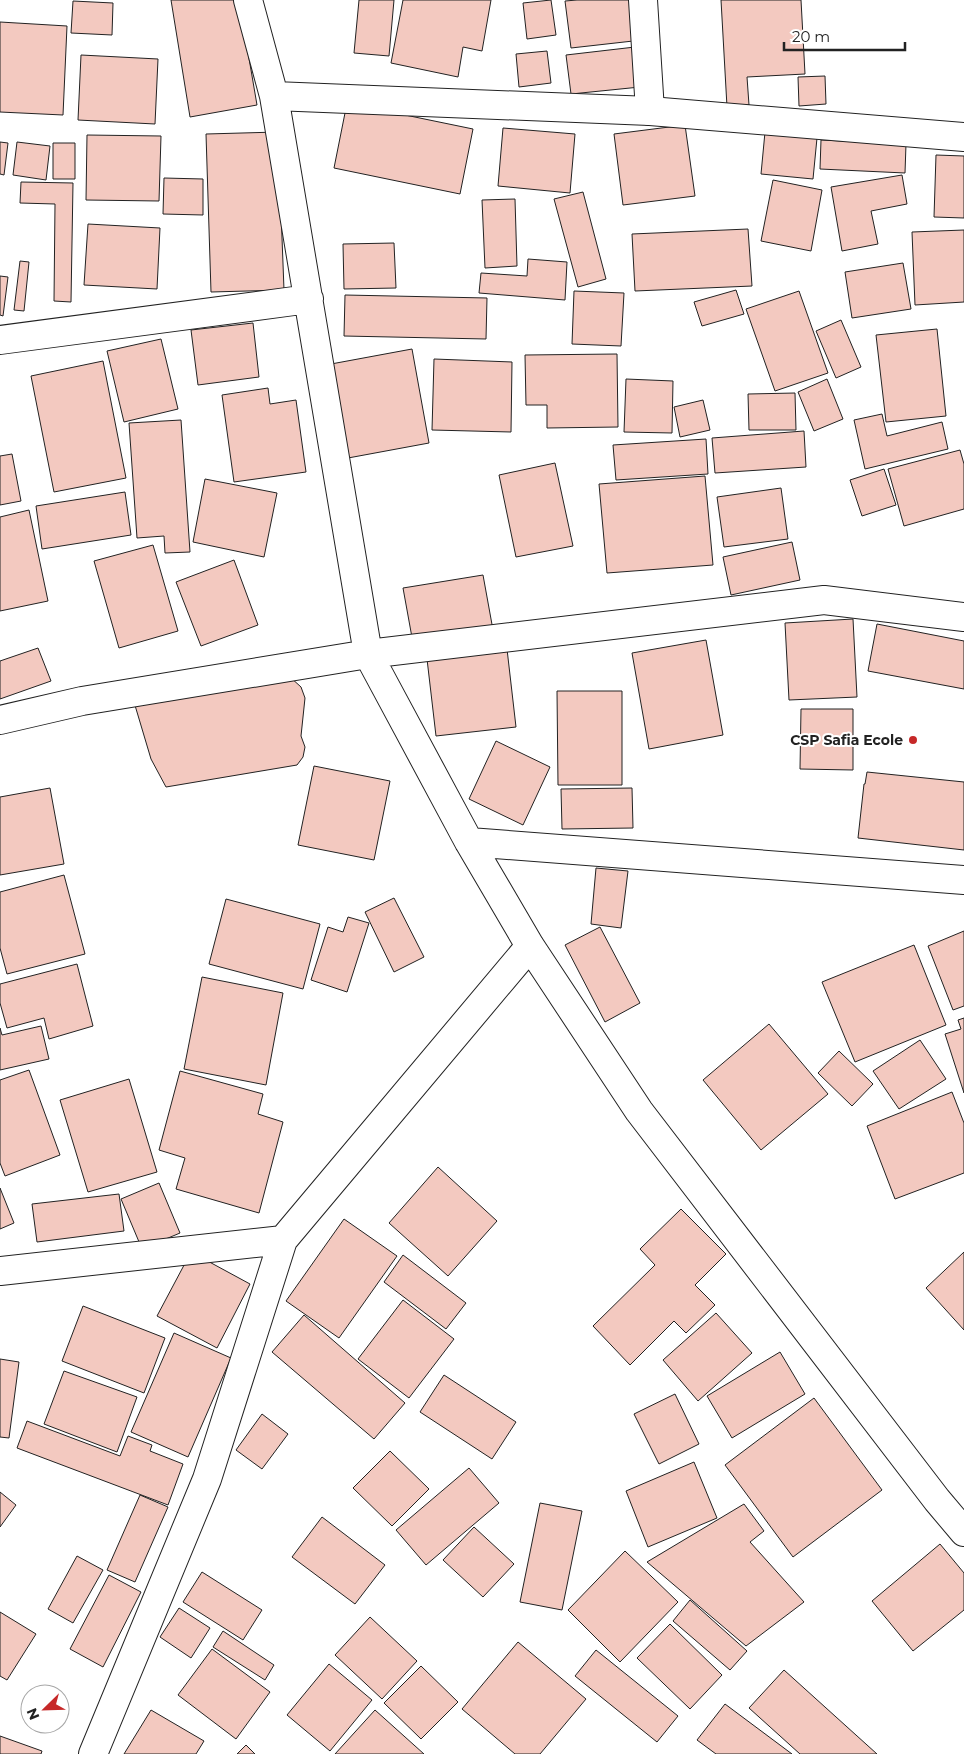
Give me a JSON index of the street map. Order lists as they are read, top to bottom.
{
  "places": ["CSP Safia Ecole"],
  "scale_bar": "20 m",
  "north": "bottom left"
}
